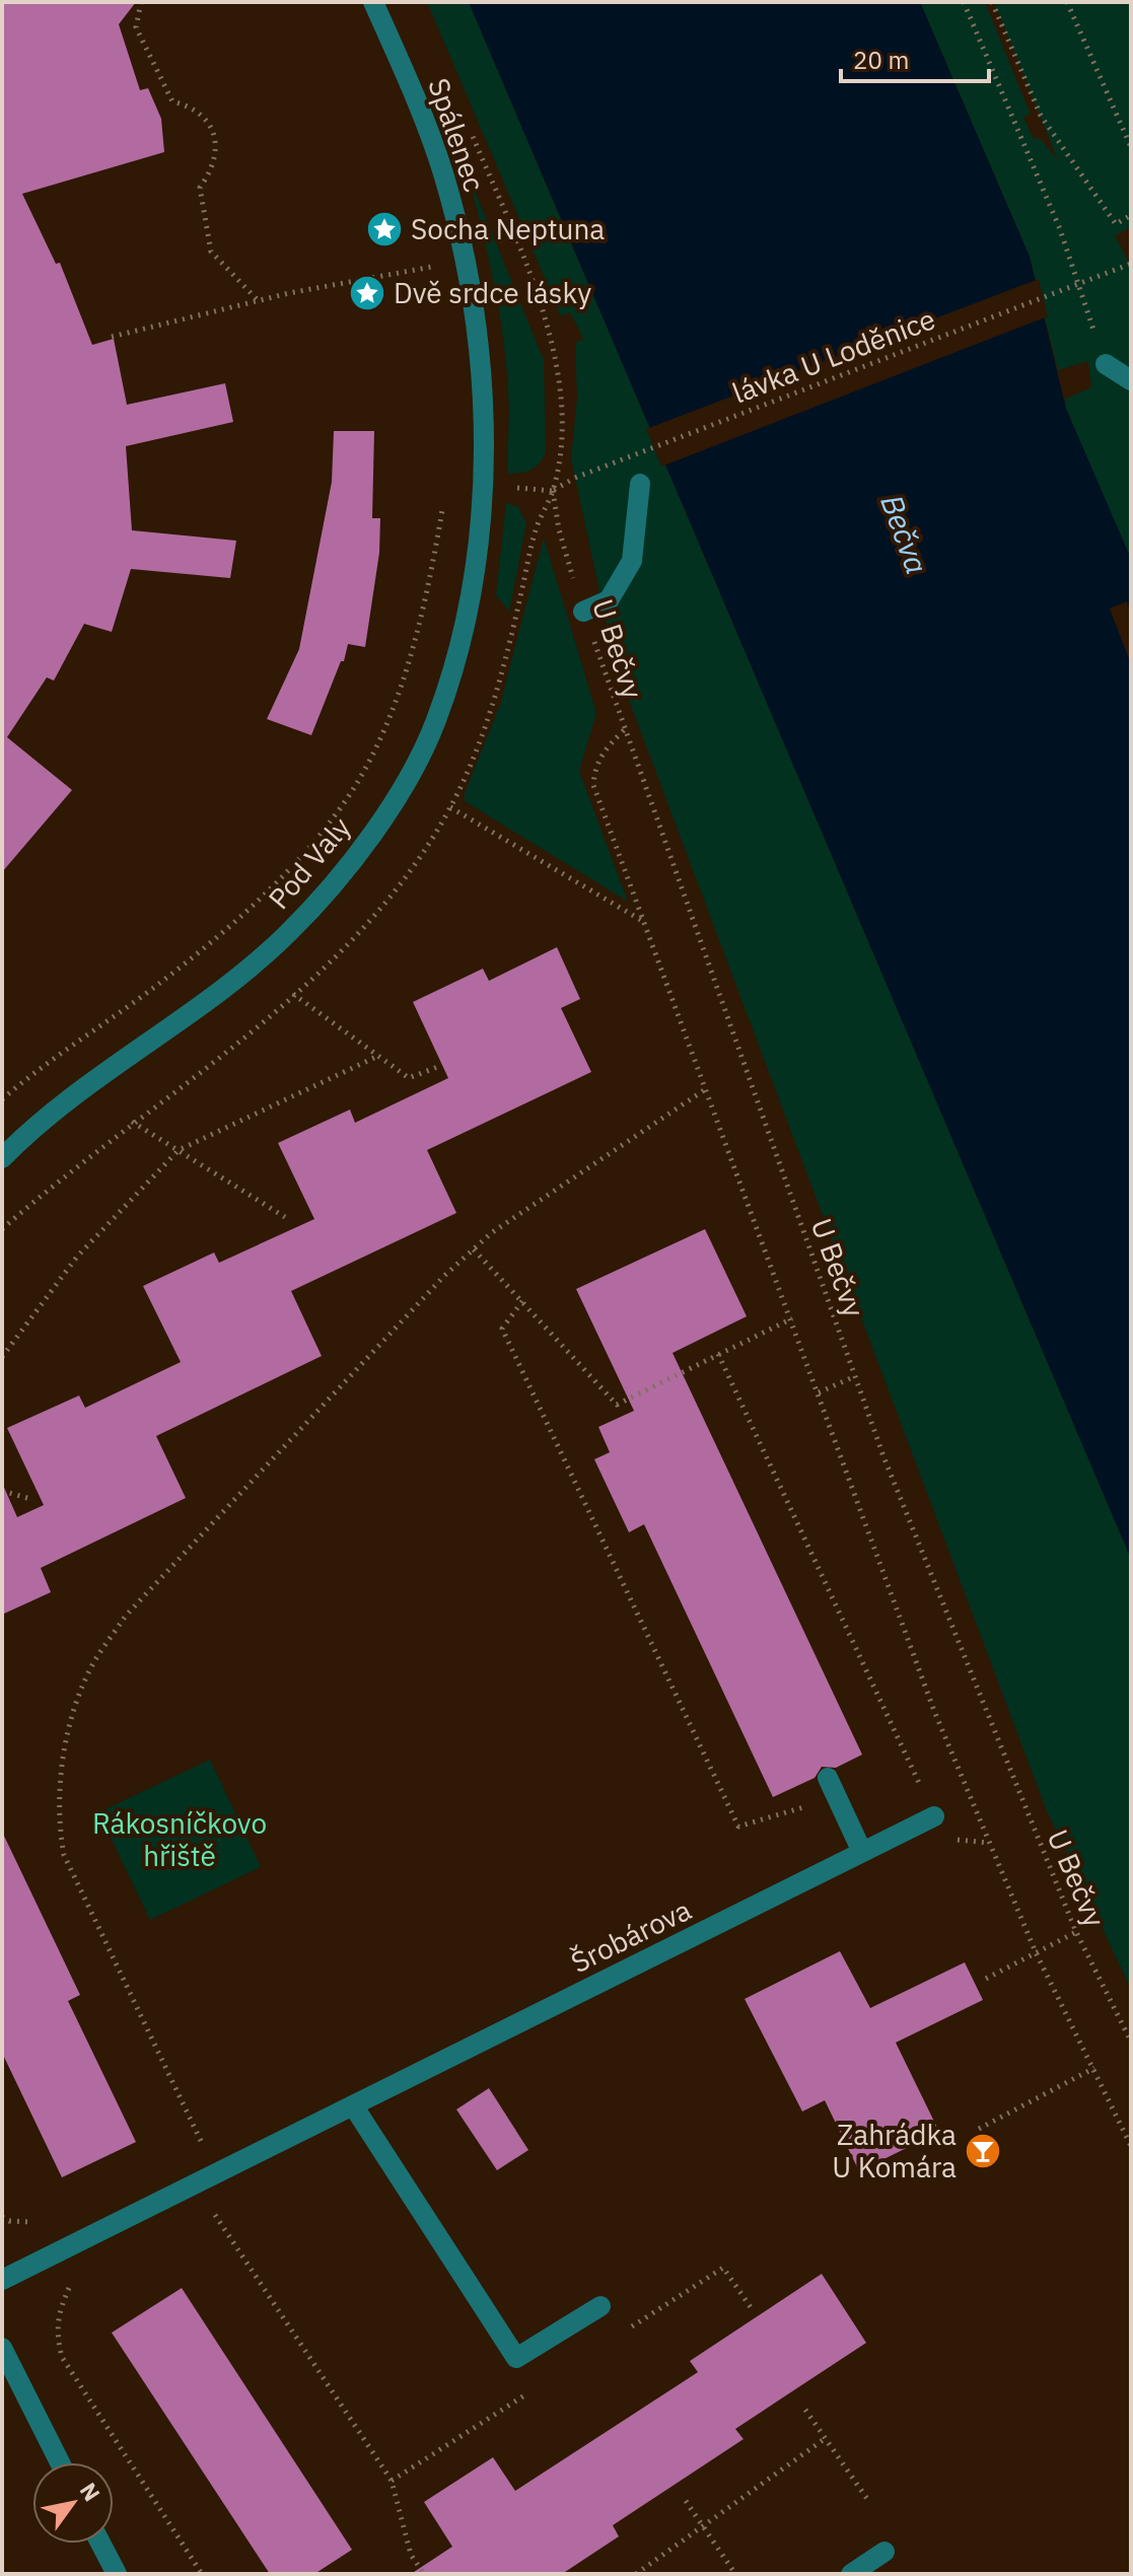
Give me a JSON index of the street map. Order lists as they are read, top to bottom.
{
  "streets": {
    "street": ["Spálenec", "Pod Valy", "Šrobárova"],
    "path": ["lávka U Loděnice", "U Bečvy"]
  },
  "crossings": [
    ["Spálenec", "Pod Valy"],
    ["lávka U Loděnice", "U Bečvy"]
  ],
  "water": ["Bečva"],
  "parks": ["Rákosníčkovo hřiště"],
  "places": {
    "place": ["Socha Neptuna", "Dvě srdce lásky"],
    "bar": ["Zahrádka U Komára"]
  },
  "scale_bar": "20 m",
  "north": "top right"
}
